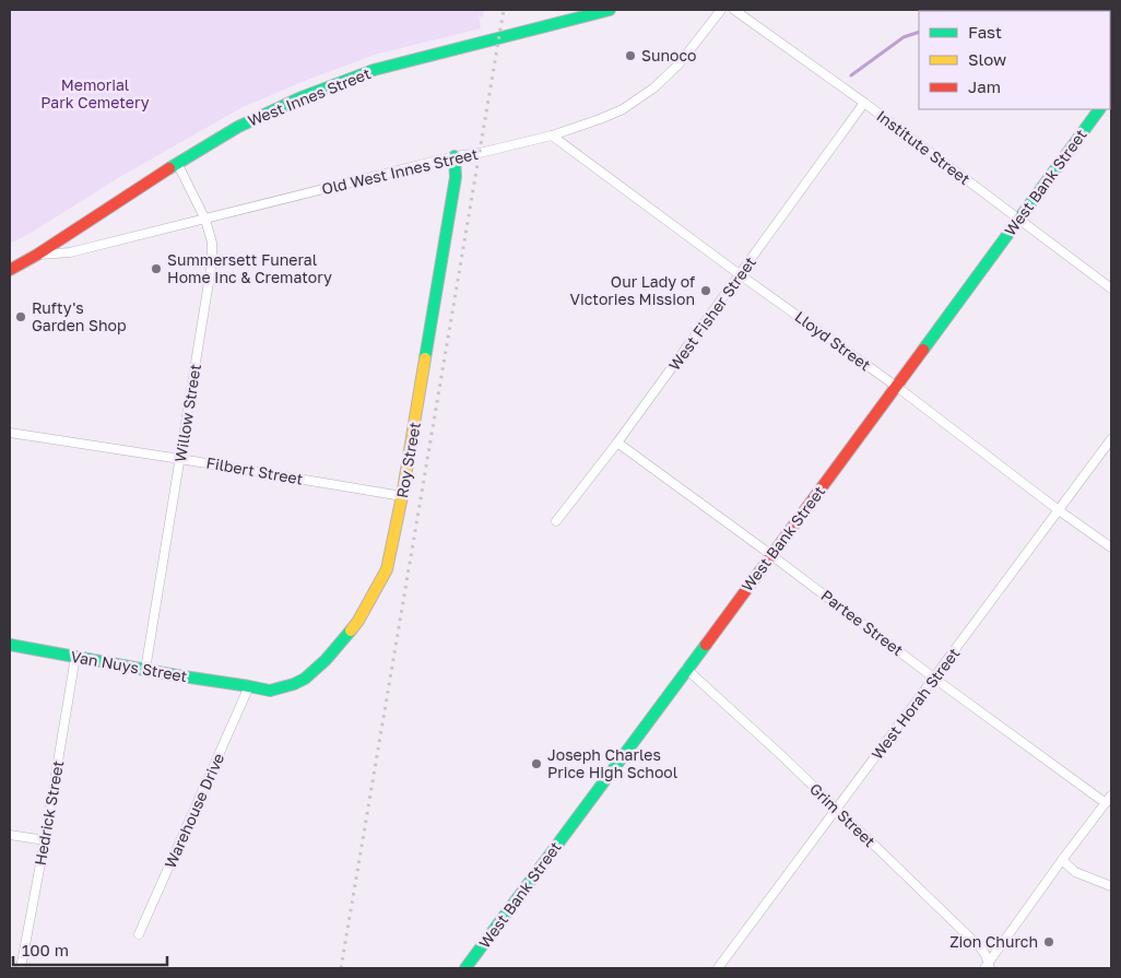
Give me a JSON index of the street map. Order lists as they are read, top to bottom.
{
  "streets": {
    "street": [
      "West Innes Street",
      "Institute Street",
      "Old West Innes Street",
      "West Bank Street",
      "West Fisher Street",
      "Lloyd Street",
      "Willow Street",
      "Roy Street",
      "Filbert Street",
      "Partee Street",
      "Van Nuys Street",
      "West Horah Street",
      "Warehouse Drive",
      "Hedrick Street",
      "Grim Street"
    ]
  },
  "crossings": [
    ["West Innes Street", "Old West Innes Street"],
    ["West Innes Street", "Willow Street"],
    ["Institute Street", "West Bank Street"],
    ["Institute Street", "West Fisher Street"],
    ["Old West Innes Street", "Lloyd Street"],
    ["Old West Innes Street", "Willow Street"],
    ["Old West Innes Street", "Roy Street"],
    ["West Bank Street", "Lloyd Street"],
    ["West Bank Street", "Partee Street"],
    ["West Bank Street", "Grim Street"],
    ["West Fisher Street", "Lloyd Street"],
    ["West Fisher Street", "Partee Street"],
    ["Lloyd Street", "West Horah Street"],
    ["Willow Street", "Filbert Street"],
    ["Willow Street", "Van Nuys Street"],
    ["Roy Street", "Filbert Street"],
    ["Roy Street", "Van Nuys Street"],
    ["Roy Street", "Warehouse Drive"],
    ["Partee Street", "West Horah Street"],
    ["Van Nuys Street", "Warehouse Drive"],
    ["Van Nuys Street", "Hedrick Street"],
    ["West Horah Street", "Grim Street"]
  ],
  "parks": ["Memorial Park Cemetery"],
  "places": [
    "Sunoco",
    "Summersett Funeral Home Inc & Crematory",
    "Our Lady of Victories Mission",
    "Rufty's Garden Shop",
    "Joseph Charles Price High School",
    "Zion Church"
  ],
  "legend": ["Fast", "Slow", "Jam"],
  "scale_bar": "100 m"
}
